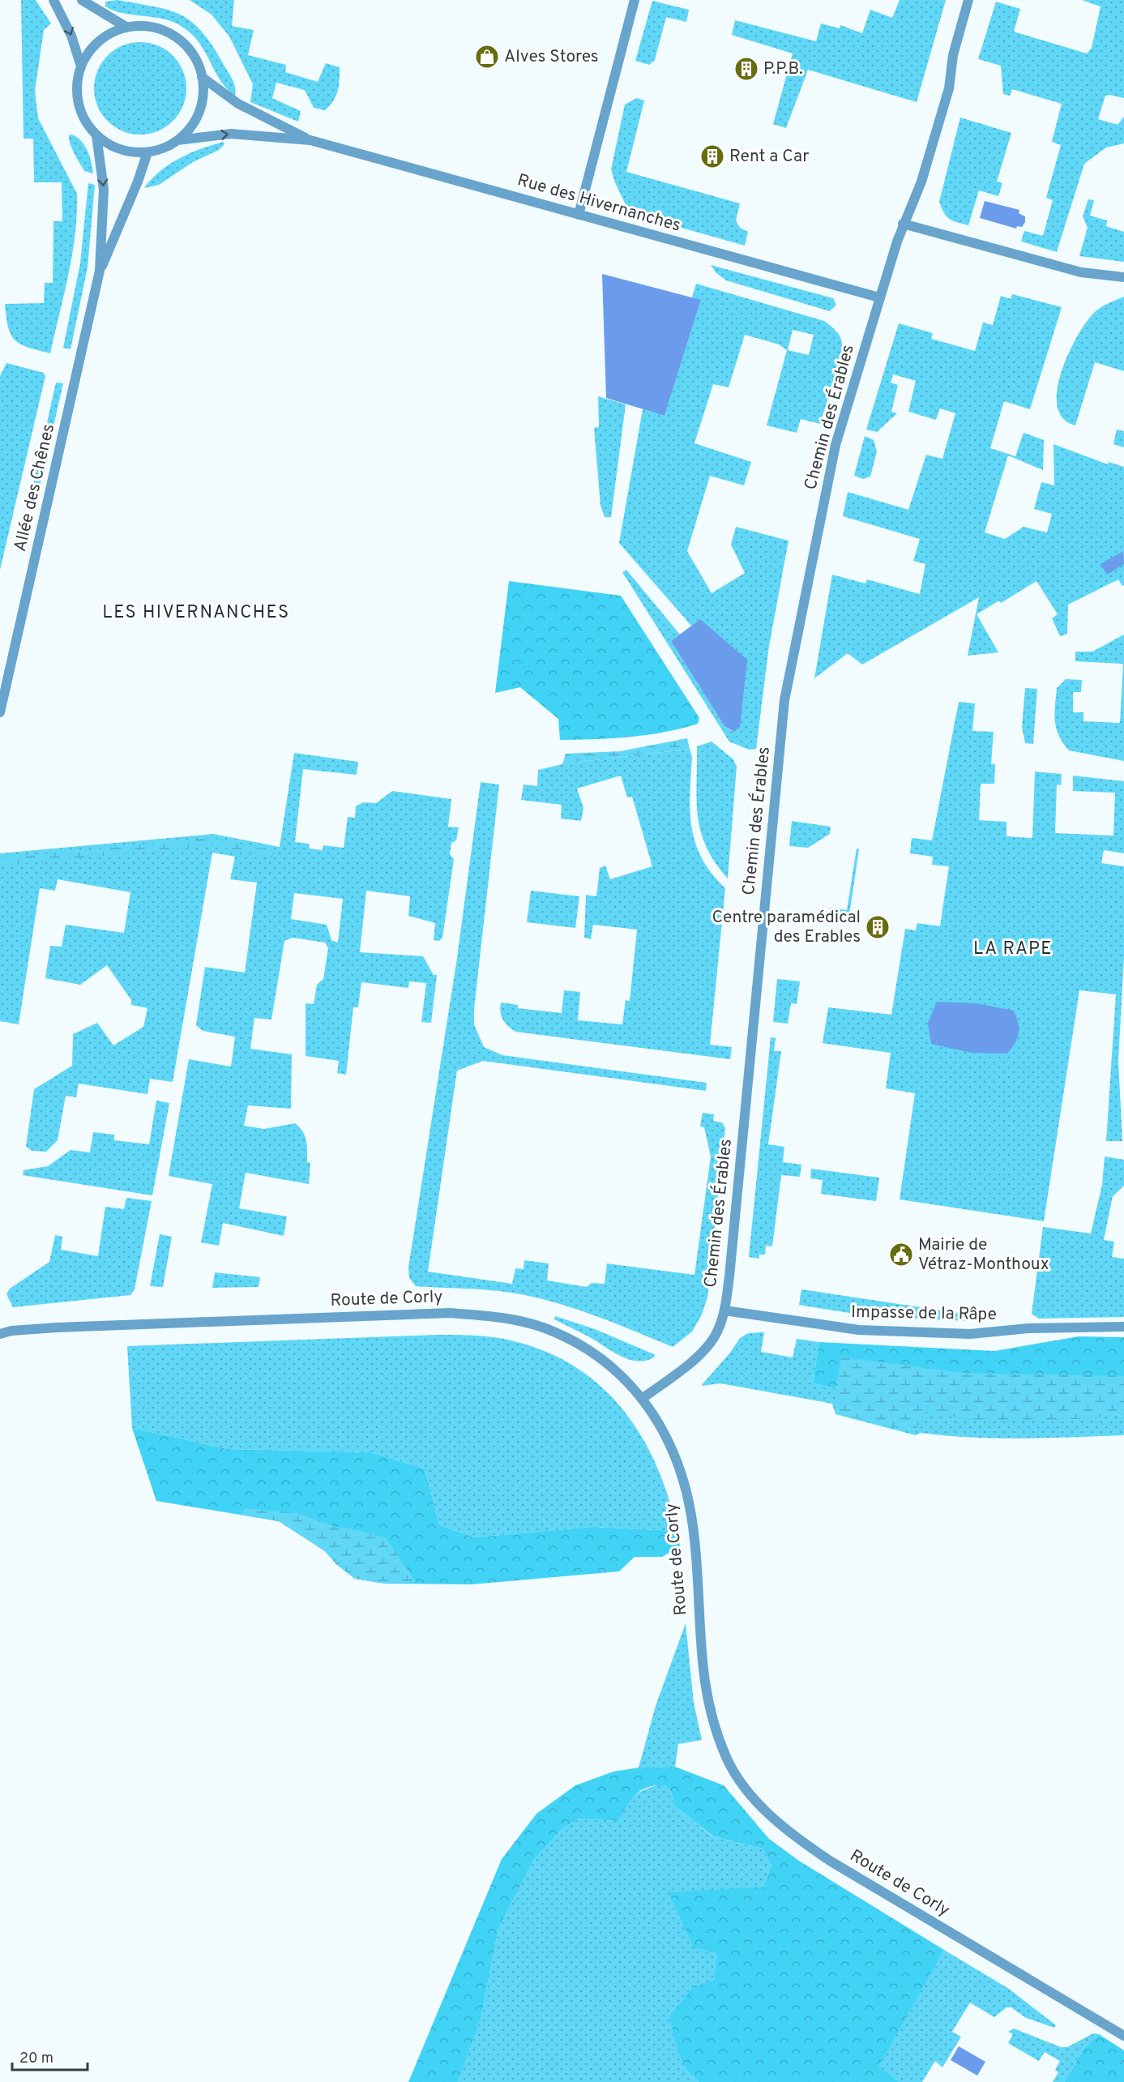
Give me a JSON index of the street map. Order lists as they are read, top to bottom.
{
  "streets": {
    "street": [
      "Rue des Hivernanches",
      "Chemin des Érables",
      "Allée des Chênes",
      "Route de Corly",
      "Impasse de la Râpe"
    ]
  },
  "crossings": [
    ["Rue des Hivernanches", "Chemin des Érables"],
    ["Rue des Hivernanches", "Allée des Chênes"],
    ["Chemin des Érables", "Route de Corly"],
    ["Chemin des Érables", "Impasse de la Râpe"]
  ],
  "districts": ["LES HIVERNANCHES", "LA RAPE"],
  "places": {
    "shop": ["Alves Stores"],
    "building": ["P.P.B.", "Rent a Car", "Centre paramédical des Erables"],
    "public building": ["Mairie de Vétraz-Monthoux"]
  },
  "scale_bar": "20 m"
}
